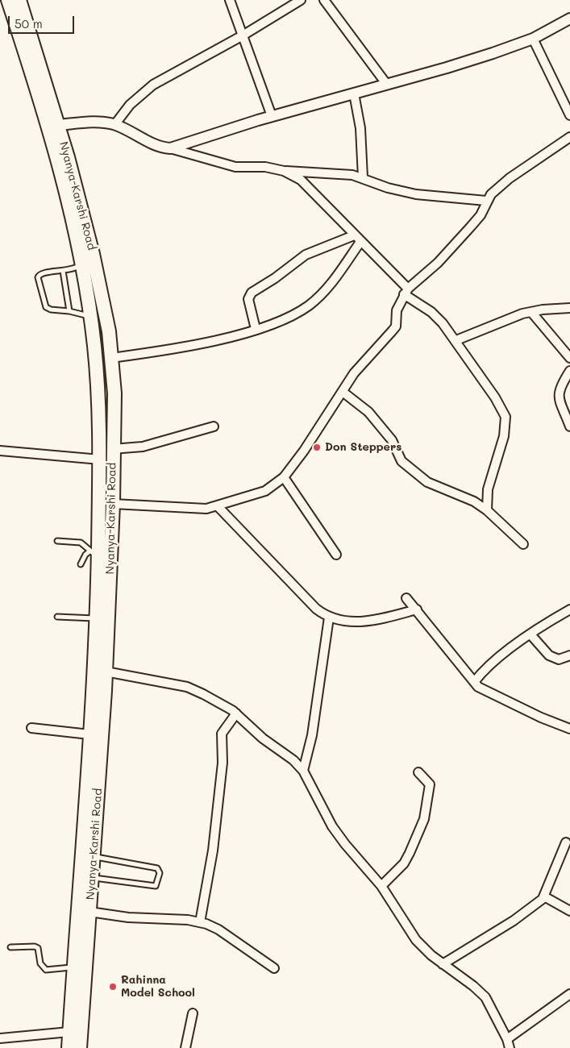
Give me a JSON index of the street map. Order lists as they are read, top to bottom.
{
  "streets": {
    "main road": ["Nyanya-Karshi Road"]
  },
  "places": ["Don Steppers", "Rahinna Model School"],
  "scale_bar": "50 m"
}
